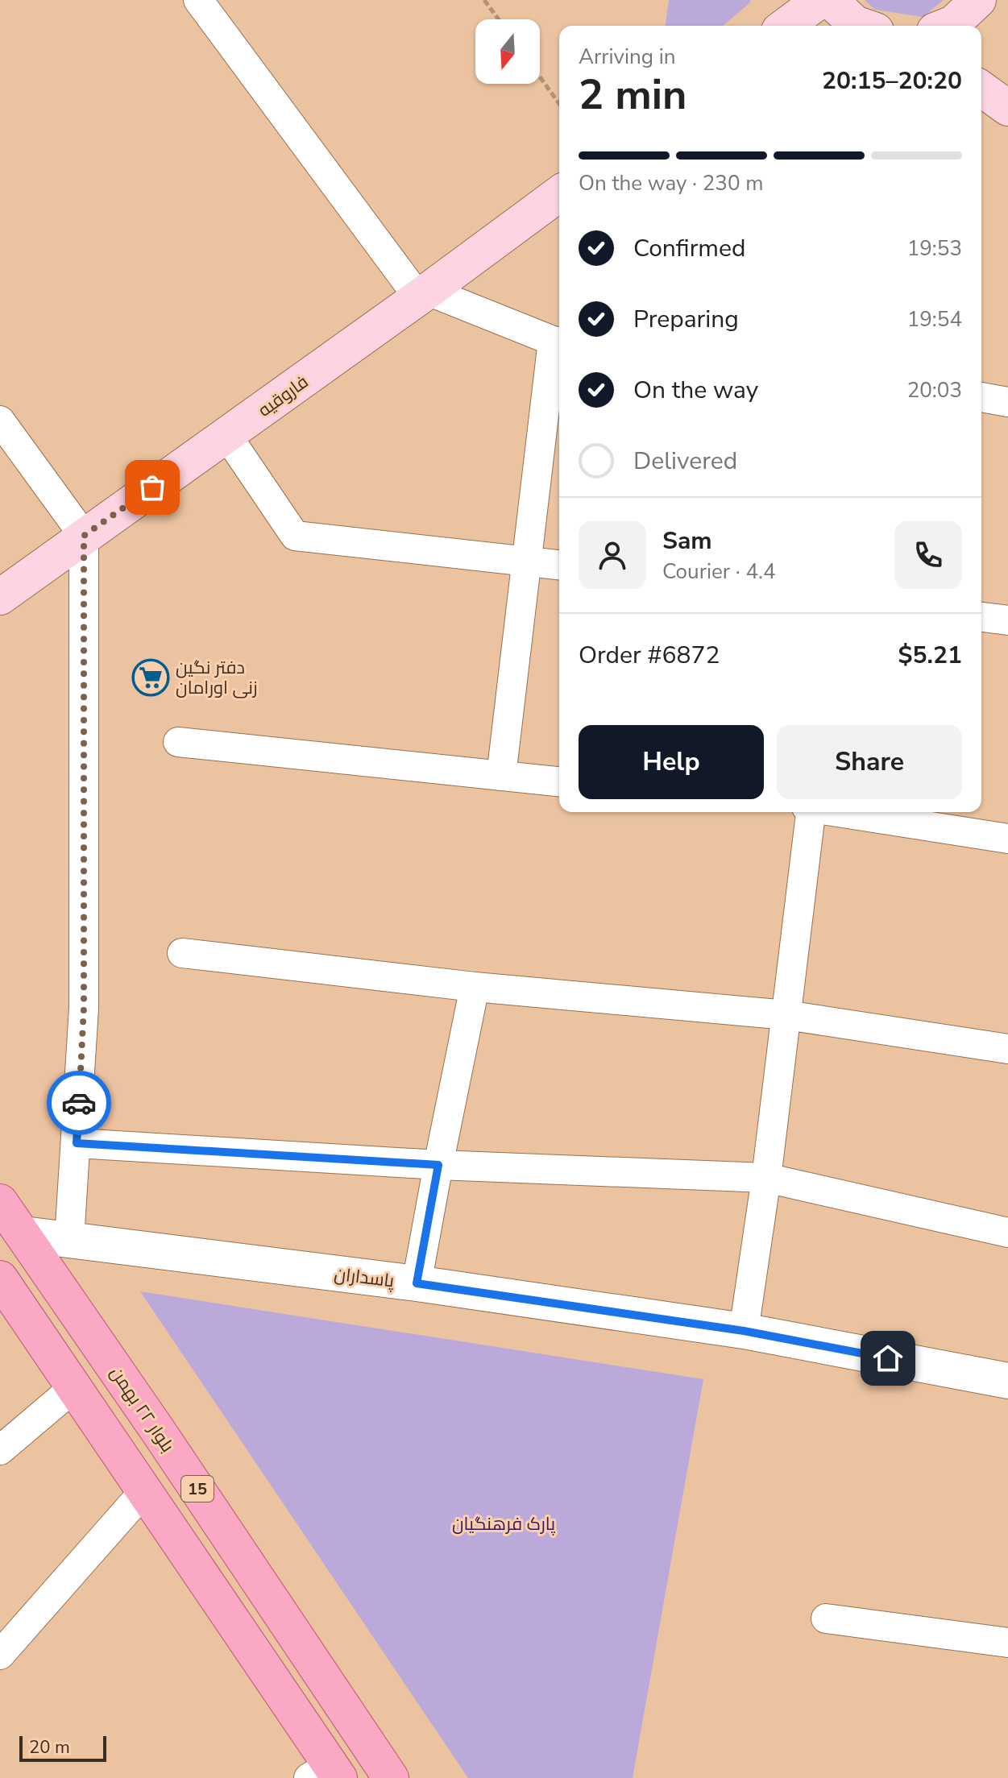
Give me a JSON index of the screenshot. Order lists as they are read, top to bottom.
{
  "streets": {
    "main road": ["فاروقیه", "بلوار ۲۲ بهمن", "15"],
    "street": ["پاسداران"]
  },
  "crossings": [
    ["پاسداران", "بلوار ۲۲ بهمن"]
  ],
  "parks": ["پارک فرهنگیان"],
  "places": {
    "supermarket": ["دفتر نگین زنی اورامان"]
  },
  "scale_bar": "20 m",
  "north": "bottom",
  "page": {
    "heading": ["2 min", "Arriving in", "20:15–20:20"],
    "panel": [
      "Sam",
      "Courier · 4.4",
      "Order #6872",
      "$5.21"
    ],
    "bar": "On the way · 230 m",
    "list": [
      ["Confirmed", "19:53"],
      ["Preparing", "19:54"],
      ["On the way", "20:03"],
      "Delivered"
    ],
    "buttons": ["Help", "Share"],
    "scale": "20 m"
  }
}
